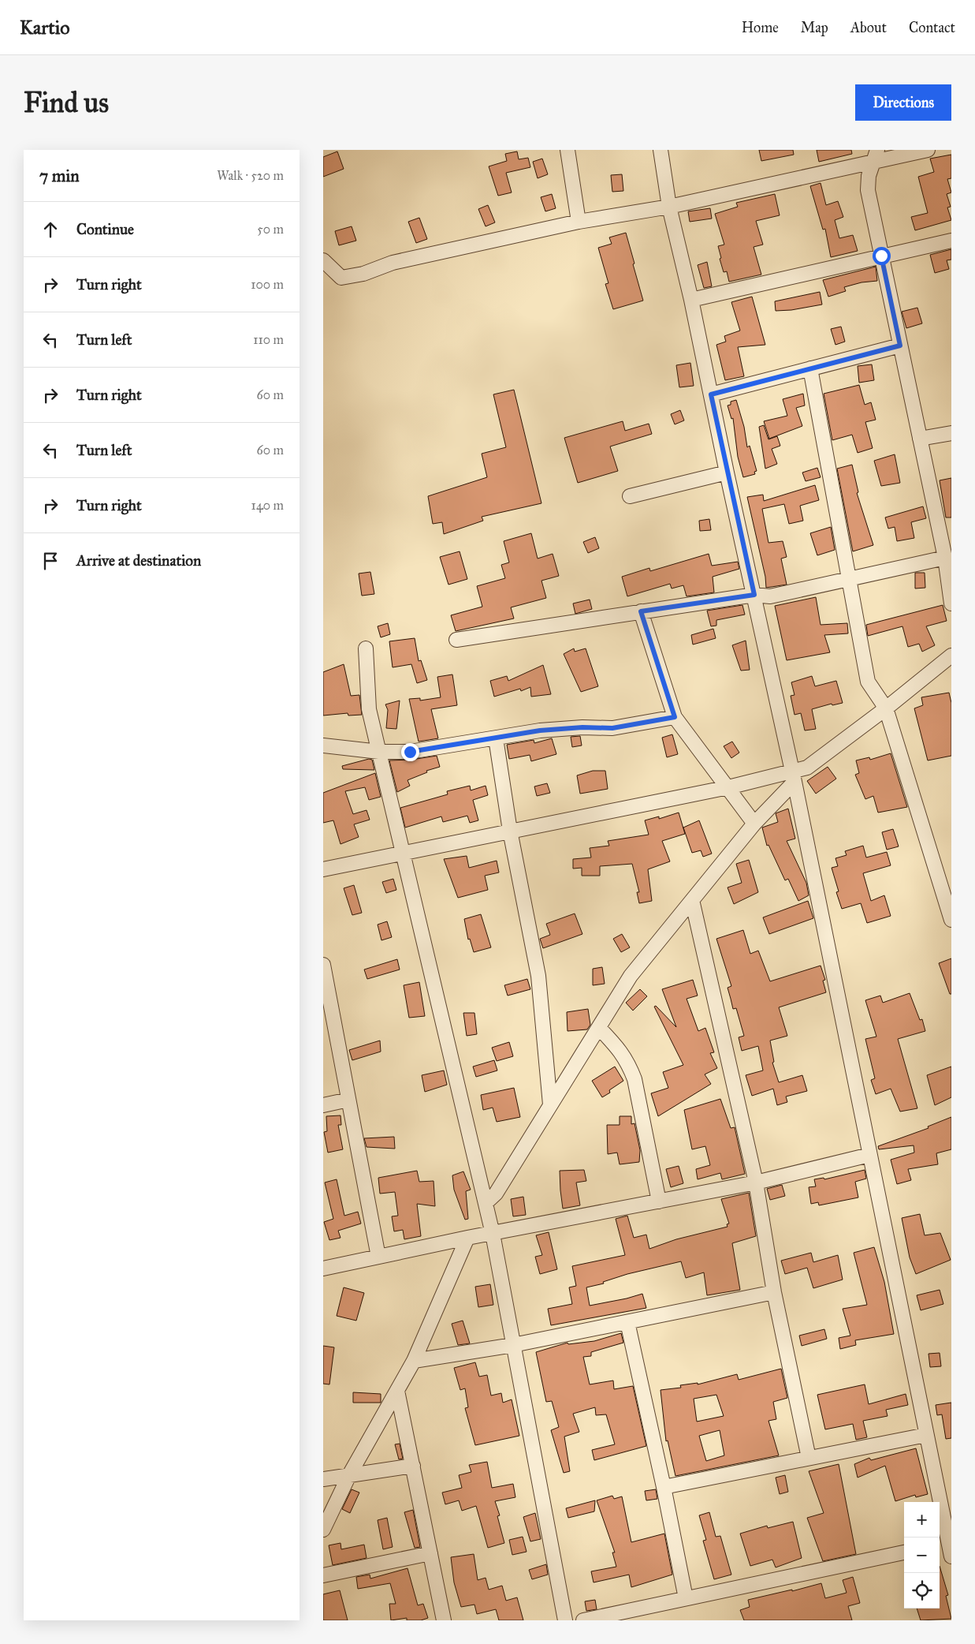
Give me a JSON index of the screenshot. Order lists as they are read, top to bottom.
{
  "page": {
    "header": "Kartio",
    "nav": [
      "Home",
      "Map",
      "About",
      "Contact"
    ],
    "buttons": "Directions",
    "title": "Find us",
    "heading": ["7 min", "Walk · 520 m"],
    "list": [
      ["Continue", "50 m"],
      ["Turn right", "100 m"],
      ["Turn left", "110 m"],
      ["Turn right", "60 m"],
      ["Turn left", "60 m"],
      ["Turn right", "140 m"],
      "Arrive at destination"
    ],
    "map_buttons": ["+", "−"]
  }
}
